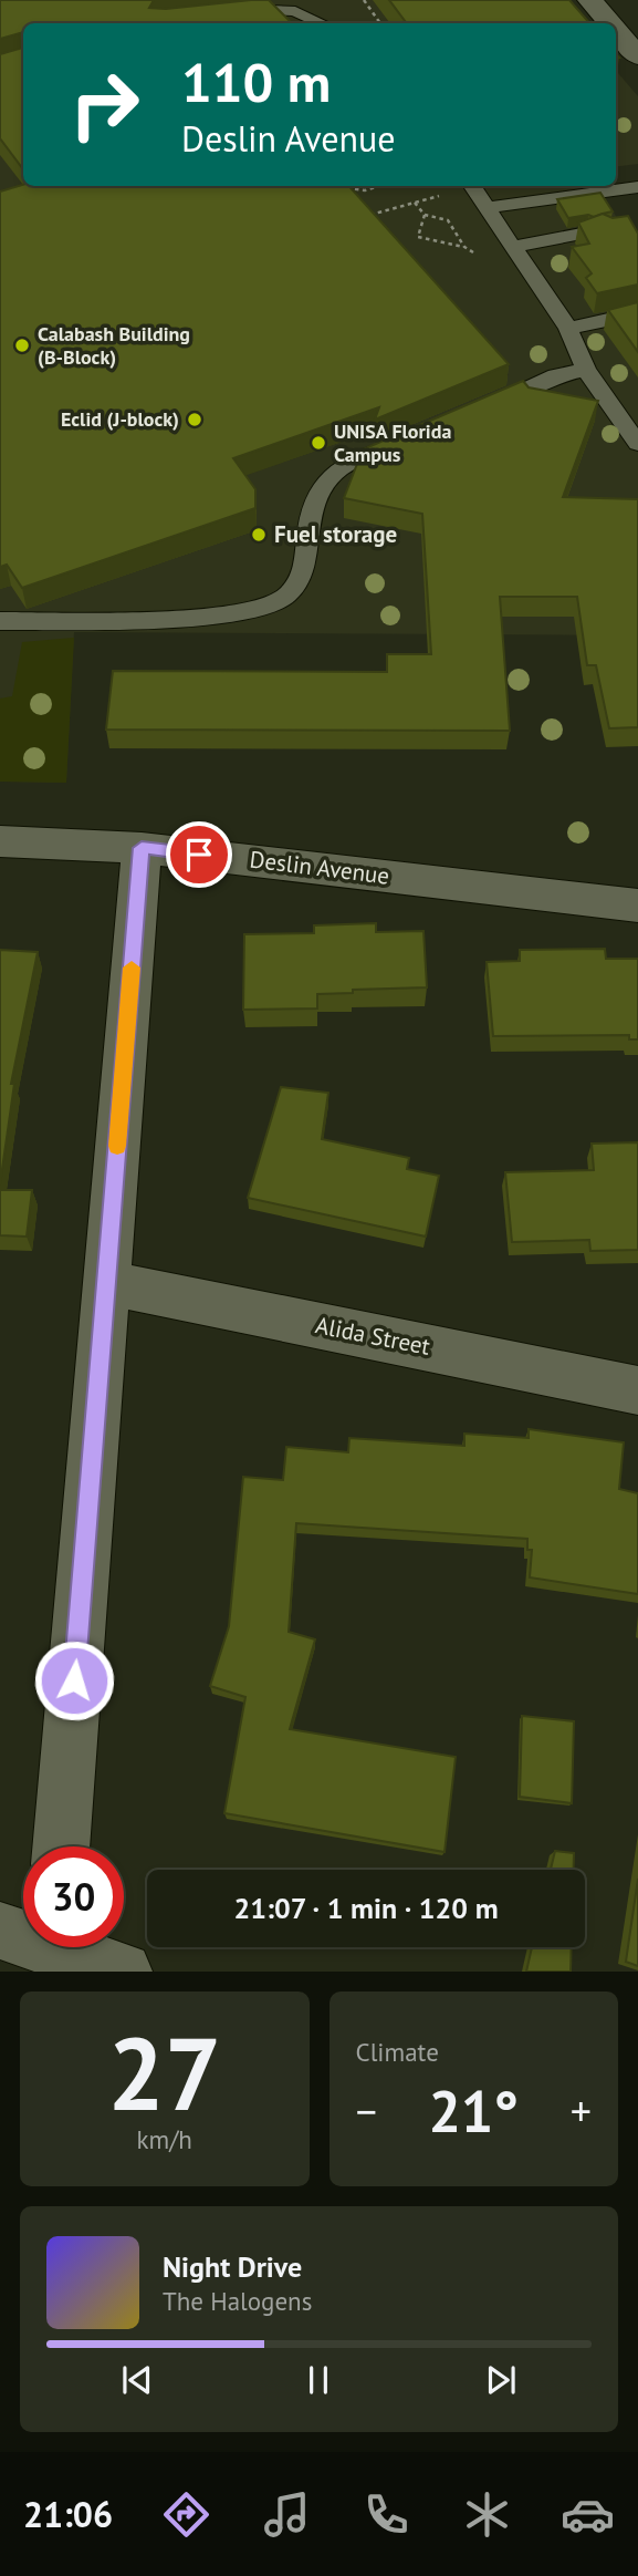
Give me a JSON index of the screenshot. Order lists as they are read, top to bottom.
{
  "streets": {
    "street": ["Deslin Avenue", "Alida Street"]
  },
  "places": [
    "Calabash Building (B-Block)",
    "Eclid (J-block)",
    "UNISA Florida Campus",
    "Fuel storage"
  ],
  "page": {
    "turn": ["110 m", "Deslin Avenue"],
    "limit": "30",
    "trip": "21:07 · 1 min · 120 m",
    "tile": [
      ["27", "km/h"],
      "Climate"
    ],
    "heat": ["−", "21°", "+"],
    "song": ["Night Drive", "The Halogens"],
    "tabs": "21:06"
  }
}
